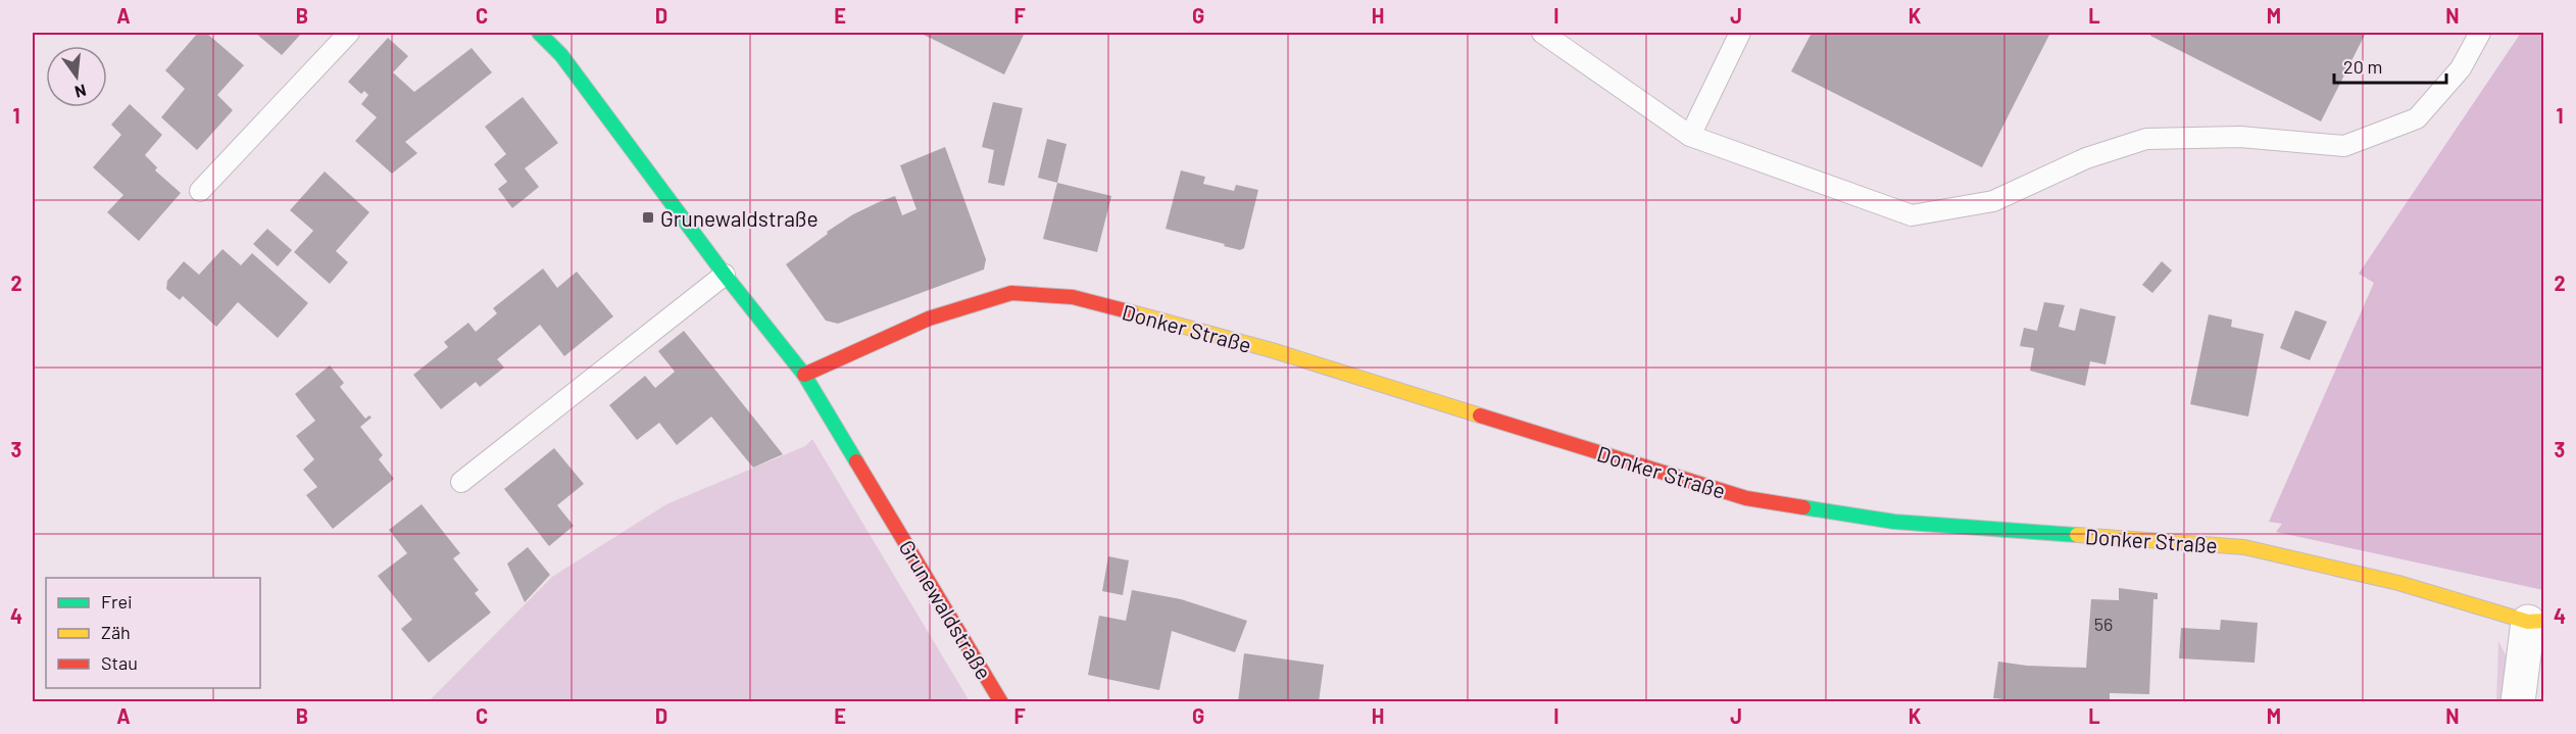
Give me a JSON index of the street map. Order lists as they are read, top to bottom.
{
  "streets": {
    "street": ["Donker Straße", "Grunewaldstraße"]
  },
  "crossings": [
    ["Donker Straße", "Grunewaldstraße"]
  ],
  "places": {
    "transit": ["Grunewaldstraße"]
  },
  "house_numbers": ["56"],
  "legend": ["Frei", "Zäh", "Stau"],
  "scale_bar": "20 m",
  "north": "bottom",
  "grid": {
    "columns": [
      "A",
      "B",
      "C",
      "D",
      "E",
      "F",
      "G",
      "H",
      "I",
      "J",
      "K",
      "L",
      "M",
      "N"
    ],
    "rows": [
      "1",
      "2",
      "3",
      "4"
    ]
  }
}
